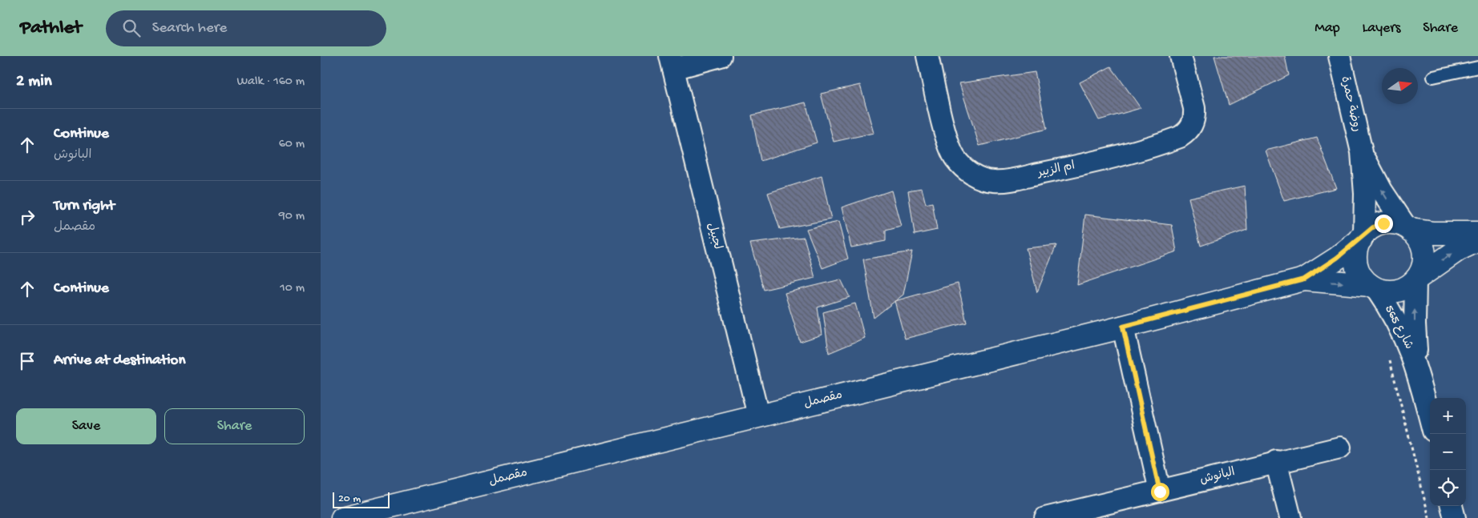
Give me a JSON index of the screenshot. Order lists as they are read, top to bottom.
{
  "streets": {
    "street": [
      "روضة حمرة",
      "ام الزبير",
      "لجبيل",
      "شارع 565",
      "مقصمل",
      "البانوش"
    ]
  },
  "crossings": [
    ["روضة حمرة", "شارع 565"],
    ["روضة حمرة", "مقصمل"],
    ["لجبيل", "مقصمل"],
    ["شارع 565", "مقصمل"]
  ],
  "one_way": ["شارع 565"],
  "scale_bar": "20 m",
  "north": "right",
  "page": {
    "header": "Pathlet",
    "search": "Search here",
    "nav": ["Map", "Layers", "Share"],
    "heading": ["2 min", "Walk · 160 m"],
    "list": [
      ["Continue", "البانوش", "60 m"],
      ["Turn right", "مقصمل", "90 m"],
      ["Continue", "10 m"],
      "Arrive at destination"
    ],
    "buttons": ["Save", "Share"],
    "map_buttons": ["+", "−"],
    "scale": "20 m"
  }
}
